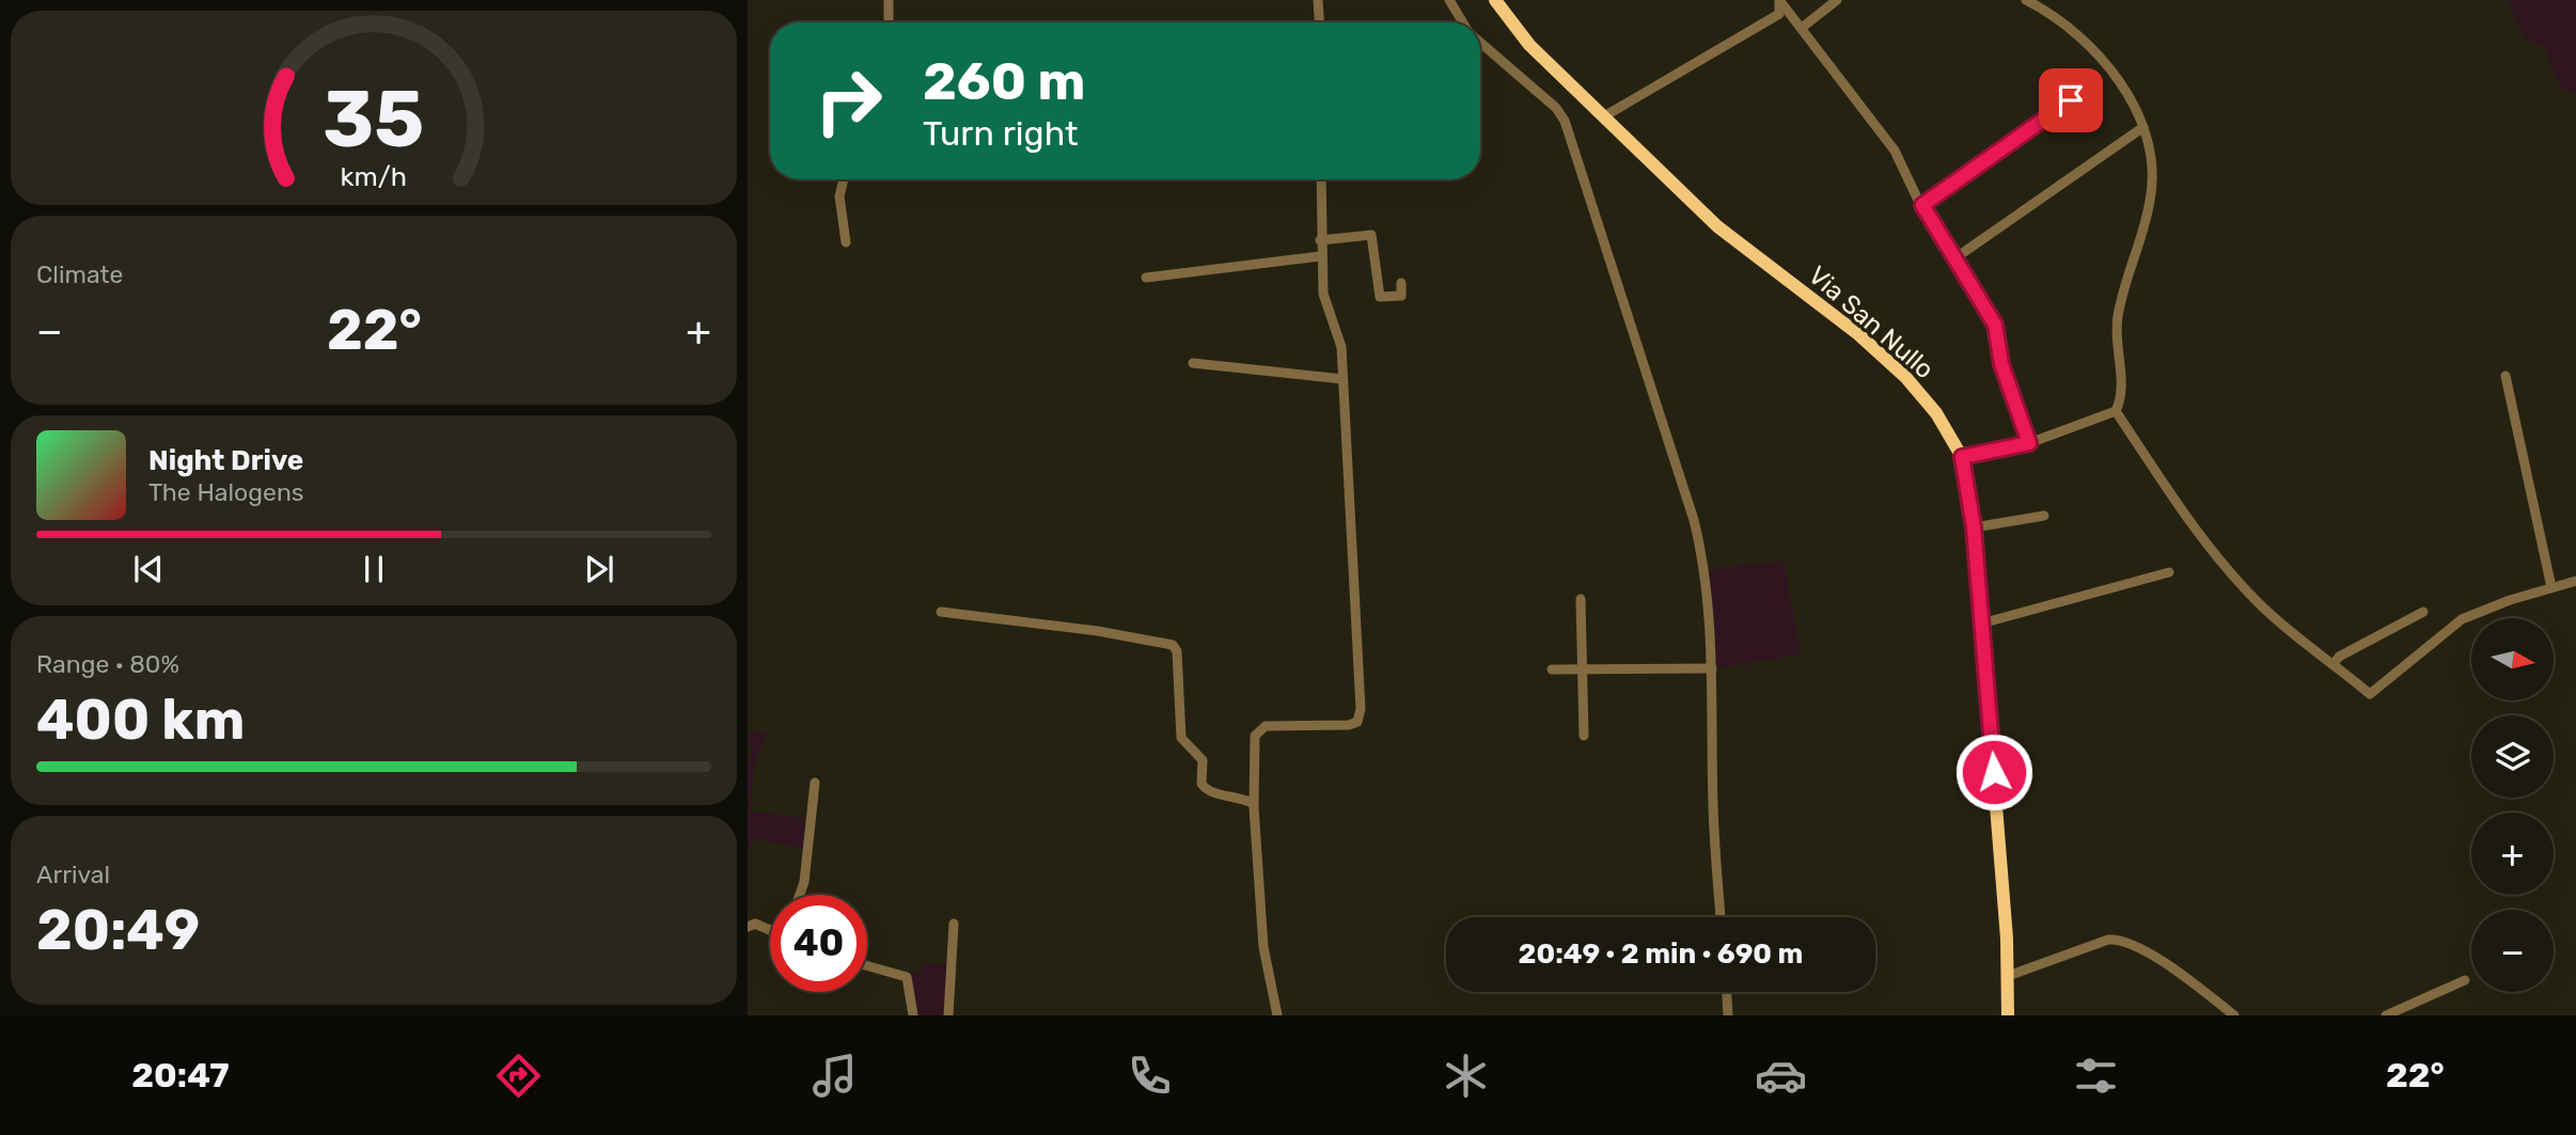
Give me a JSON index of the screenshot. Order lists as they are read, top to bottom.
{
  "streets": {
    "street": ["Via San Nullo"]
  },
  "north": "right",
  "page": {
    "turn": ["260 m", "Turn right"],
    "tile": [
      "Climate",
      ["Range · 80%", "400 km"],
      ["Arrival", "20:49"]
    ],
    "heat": ["−", "22°", "+"],
    "song": ["Night Drive", "The Halogens"],
    "map_buttons": ["+", "−"],
    "limit": "40",
    "trip": "20:49 · 2 min · 690 m",
    "tabs": ["20:47", "22°"],
    "gauge": ["35", "km/h"]
  }
}
